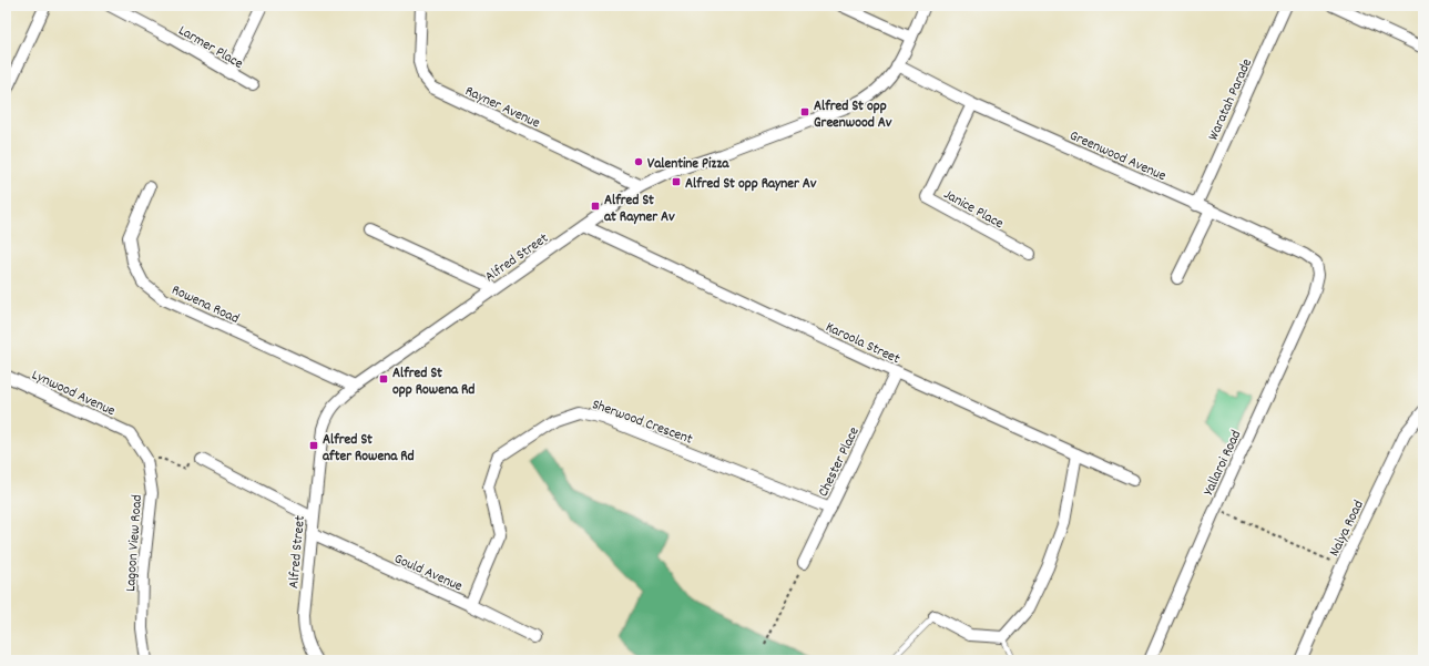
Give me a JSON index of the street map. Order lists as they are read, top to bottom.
{
  "streets": {
    "street": [
      "Larmer Place",
      "Waratah Parade",
      "Rayner Avenue",
      "Greenwood Avenue",
      "Janice Place",
      "Alfred Street",
      "Rowena Road",
      "Karoola Street",
      "Lynwood Avenue",
      "Sherwood Crescent",
      "Chester Place",
      "Yallaroi Road",
      "Nalya Road",
      "Lagoon View Road",
      "Gould Avenue"
    ]
  },
  "crossings": [
    ["Waratah Parade", "Greenwood Avenue"],
    ["Rayner Avenue", "Alfred Street"],
    ["Greenwood Avenue", "Janice Place"],
    ["Greenwood Avenue", "Alfred Street"],
    ["Greenwood Avenue", "Yallaroi Road"],
    ["Alfred Street", "Rowena Road"],
    ["Alfred Street", "Karoola Street"],
    ["Alfred Street", "Gould Avenue"],
    ["Karoola Street", "Chester Place"],
    ["Lynwood Avenue", "Lagoon View Road"],
    ["Sherwood Crescent", "Chester Place"],
    ["Sherwood Crescent", "Gould Avenue"]
  ],
  "places": {
    "transit": [
      "Alfred St opp Greenwood Av",
      "Alfred St opp Rayner Av",
      "Alfred St at Rayner Av",
      "Alfred St opp Rowena Rd",
      "Alfred St after Rowena Rd"
    ],
    "other": ["Valentine Pizza"]
  }
}
